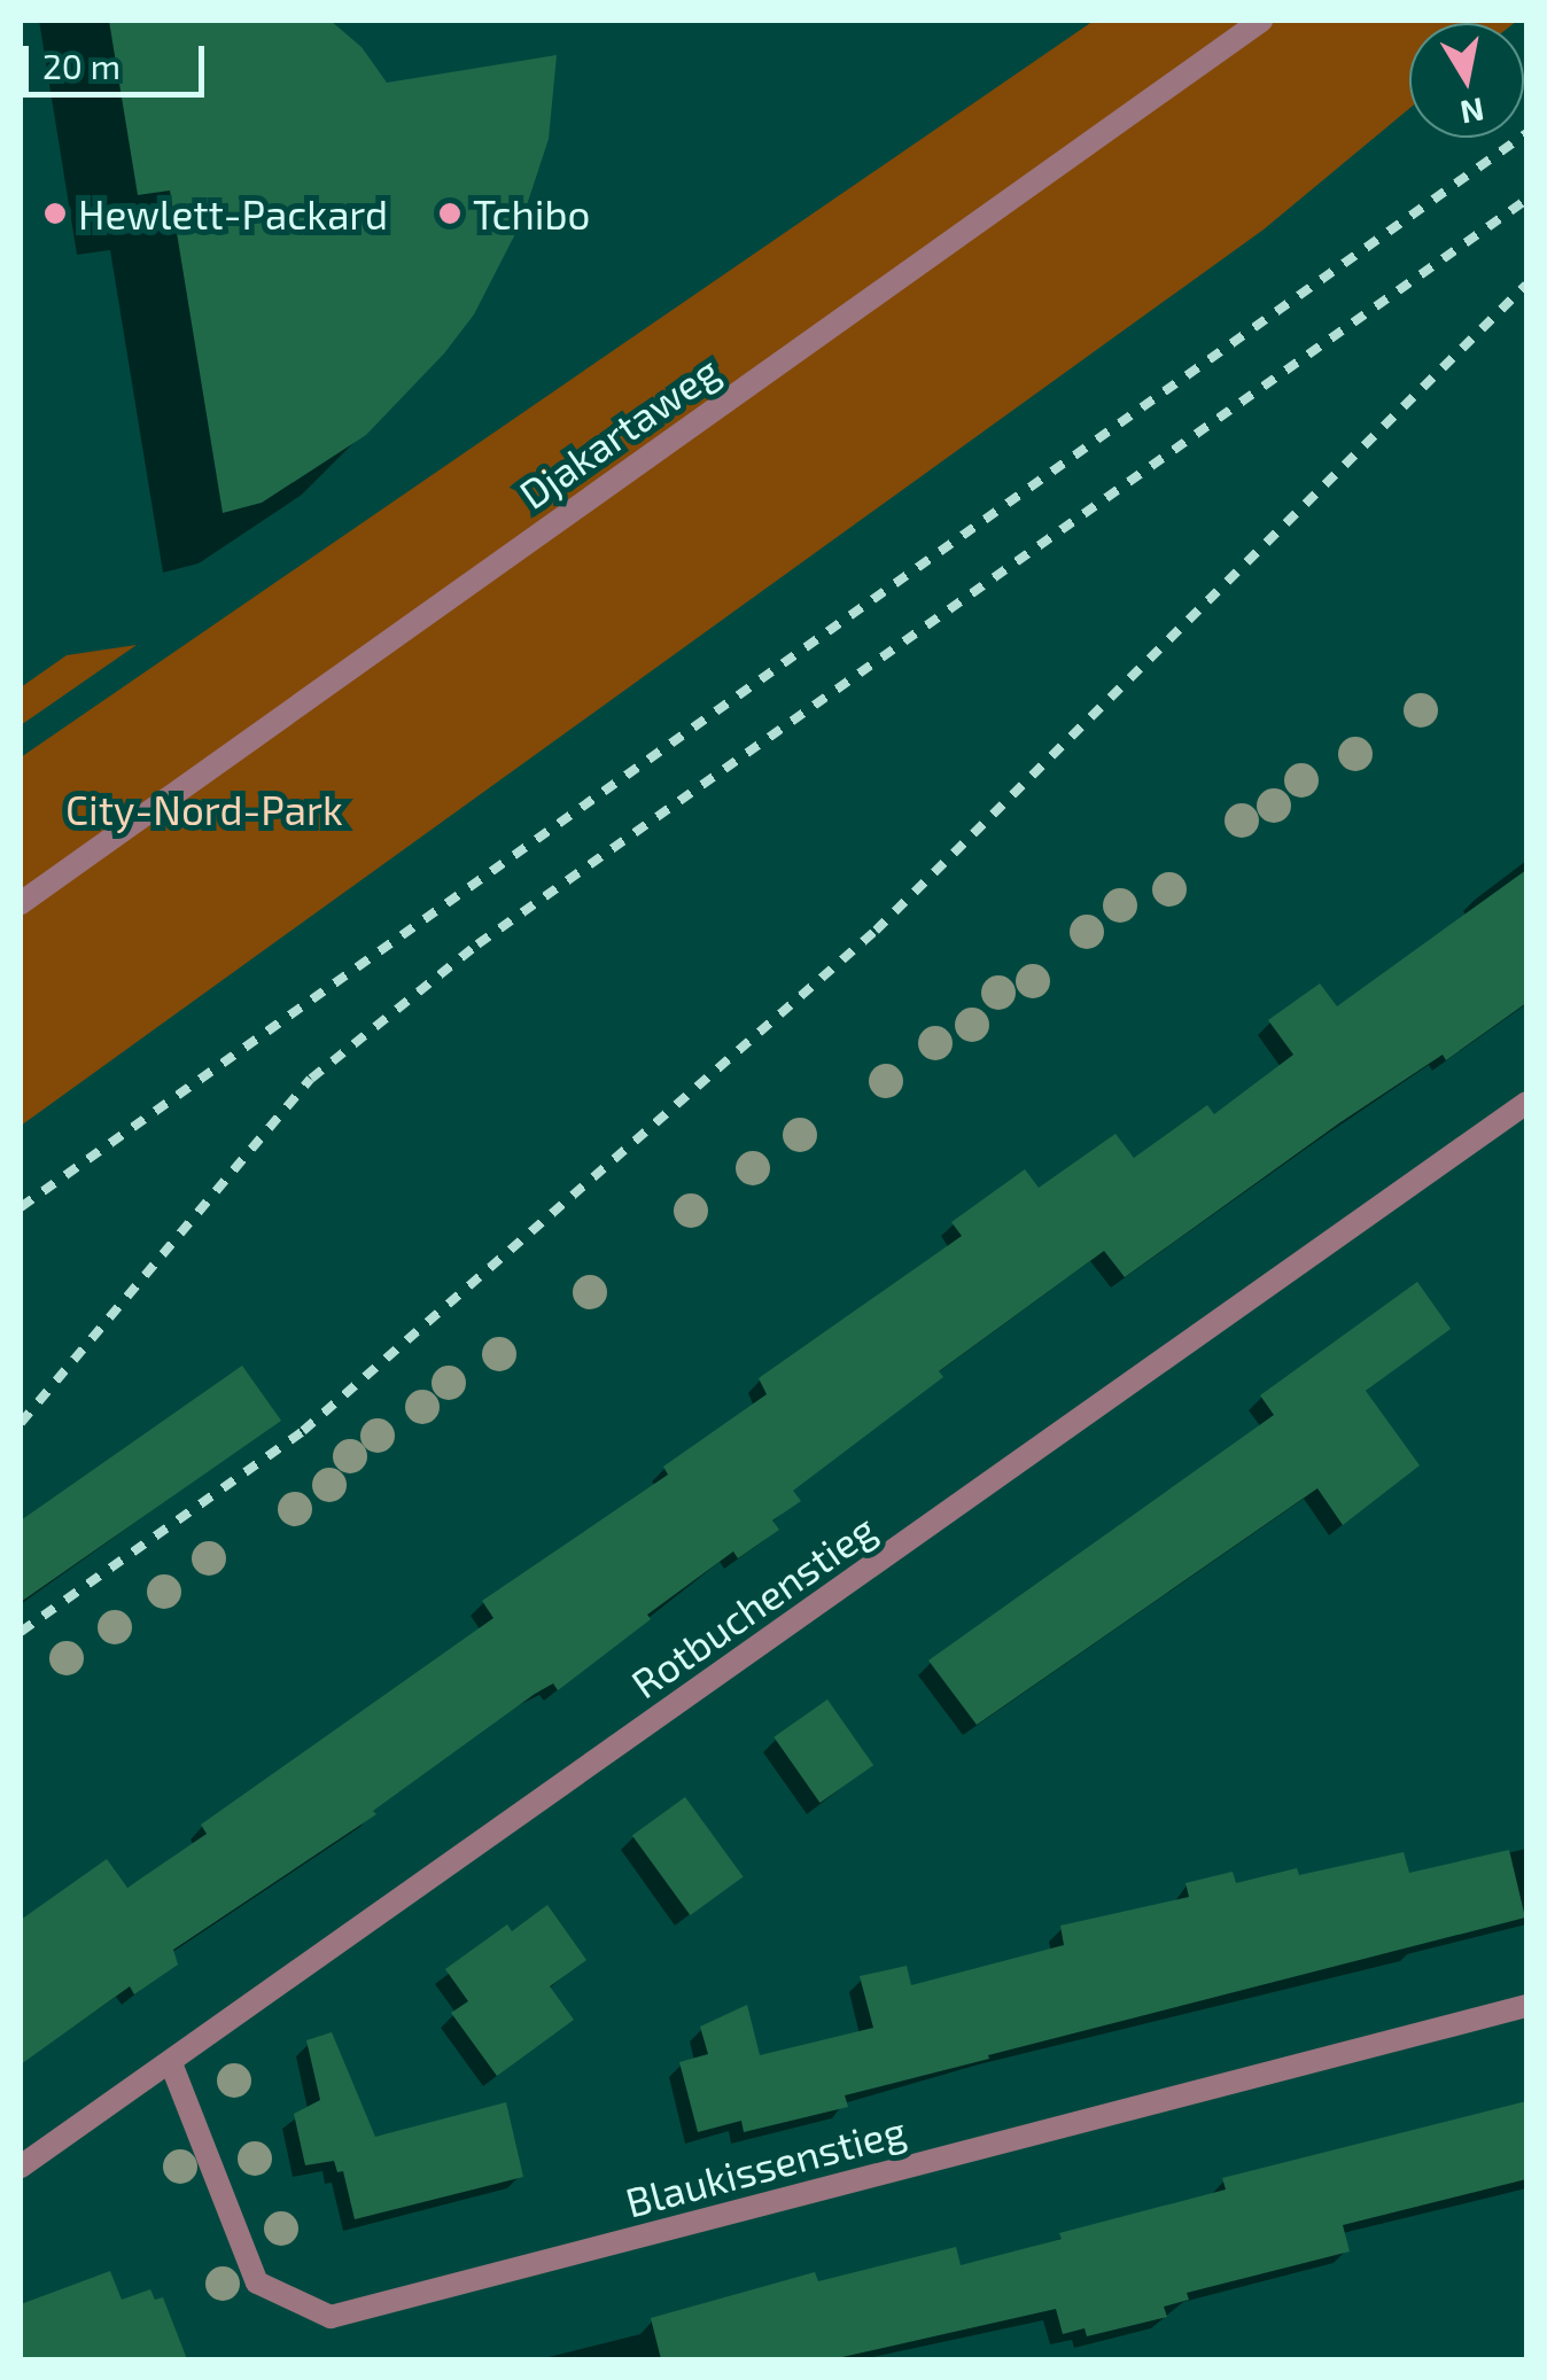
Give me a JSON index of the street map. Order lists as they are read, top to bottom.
{
  "streets": {
    "street": ["Djakartaweg", "Rotbuchenstieg", "Blaukissenstieg"]
  },
  "crossings": [
    ["Rotbuchenstieg", "Blaukissenstieg"]
  ],
  "parks": ["City-Nord-Park"],
  "places": ["Hewlett-Packard", "Tchibo"],
  "scale_bar": "20 m",
  "north": "bottom"
}
